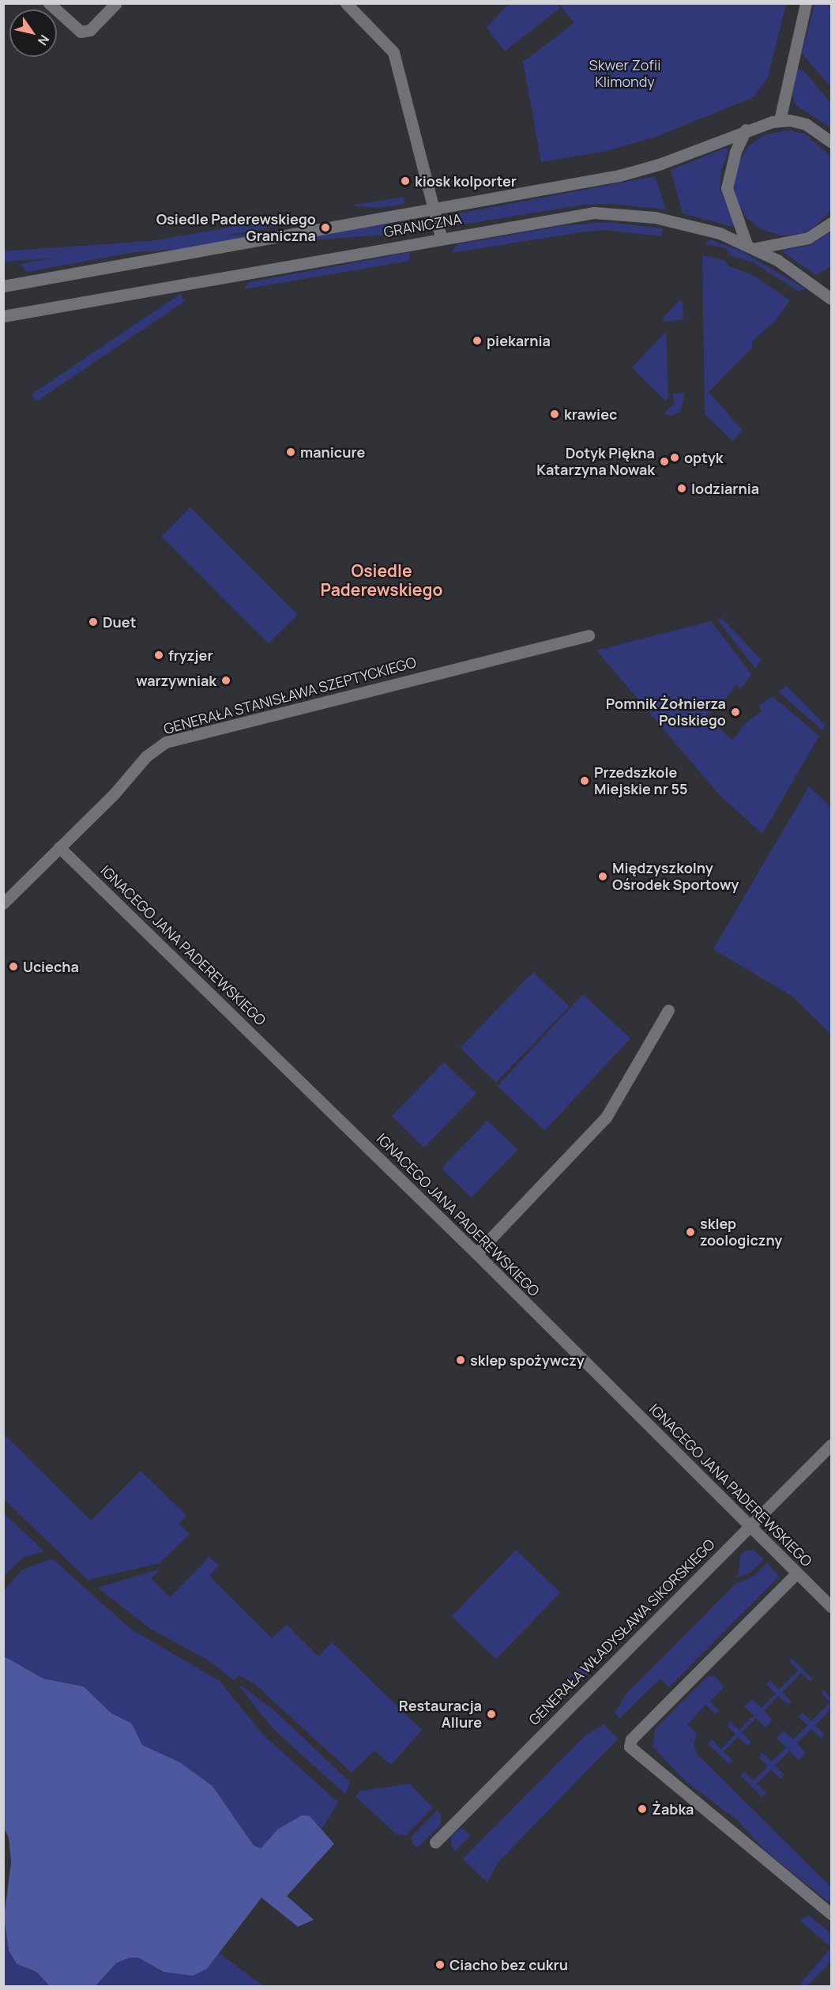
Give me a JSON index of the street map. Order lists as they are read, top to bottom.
{
  "streets": {
    "street": [
      "GRANICZNA",
      "GENERAŁA STANISŁAWA SZEPTYCKIEGO",
      "IGNACEGO JANA PADEREWSKIEGO",
      "GENERAŁA WŁADYSŁAWA SIKORSKIEGO"
    ]
  },
  "crossings": [
    ["GENERAŁA STANISŁAWA SZEPTYCKIEGO", "IGNACEGO JANA PADEREWSKIEGO"],
    ["IGNACEGO JANA PADEREWSKIEGO", "GENERAŁA WŁADYSŁAWA SIKORSKIEGO"]
  ],
  "districts": ["Osiedle Paderewskiego"],
  "parks": ["Skwer Zofii Klimondy"],
  "places": [
    "kiosk kolporter",
    "Osiedle Paderewskiego Graniczna",
    "piekarnia",
    "krawiec",
    "manicure",
    "optyk",
    "Dotyk Piękna Katarzyna Nowak",
    "lodziarnia",
    "Duet",
    "fryzjer",
    "warzywniak",
    "Pomnik Żołnierza Polskiego",
    "Przedszkole Miejskie nr 55",
    "Międzyszkolny Ośrodek Sportowy",
    "Uciecha",
    "sklep zoologiczny",
    "sklep spożywczy",
    "Restauracja Allure",
    "Żabka",
    "Ciacho bez cukru"
  ],
  "north": "bottom right"
}
